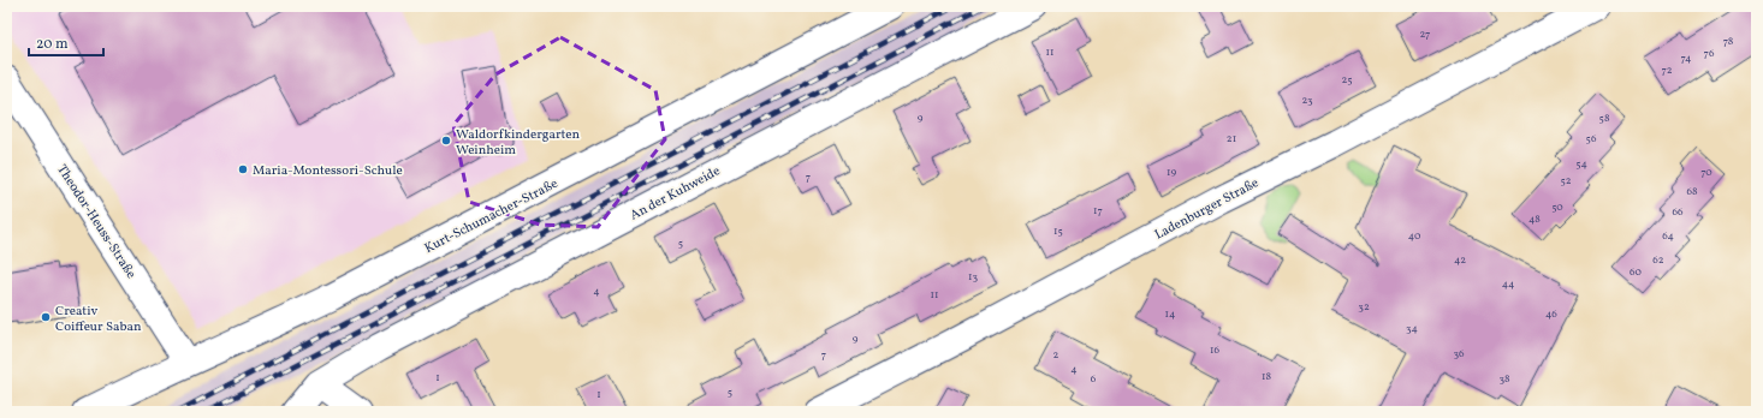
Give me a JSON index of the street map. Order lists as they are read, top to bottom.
{
  "streets": {
    "street": [
      "An der Kuhweide",
      "Ladenburger Straße",
      "Kurt-Schumacher-Straße",
      "Theodor-Heuss-Straße"
    ]
  },
  "crossings": [
    ["Kurt-Schumacher-Straße", "Theodor-Heuss-Straße"]
  ],
  "places": ["Waldorfkindergarten Weinheim", "Maria-Montessori-Schule", "Creativ Coiffeur Saban"],
  "house_numbers": [
    "27",
    "78",
    "11",
    "76",
    "74",
    "72",
    "25",
    "23",
    "9",
    "58",
    "21",
    "56",
    "54",
    "19",
    "70",
    "7",
    "52",
    "68",
    "50",
    "17",
    "66",
    "48",
    "15",
    "40",
    "64",
    "5",
    "42",
    "62",
    "60",
    "13",
    "44",
    "4",
    "11",
    "32",
    "14",
    "46",
    "34",
    "9",
    "16",
    "36",
    "7",
    "2",
    "4",
    "18",
    "1",
    "6",
    "38",
    "5",
    "1"
  ],
  "scale_bar": "20 m"
}
